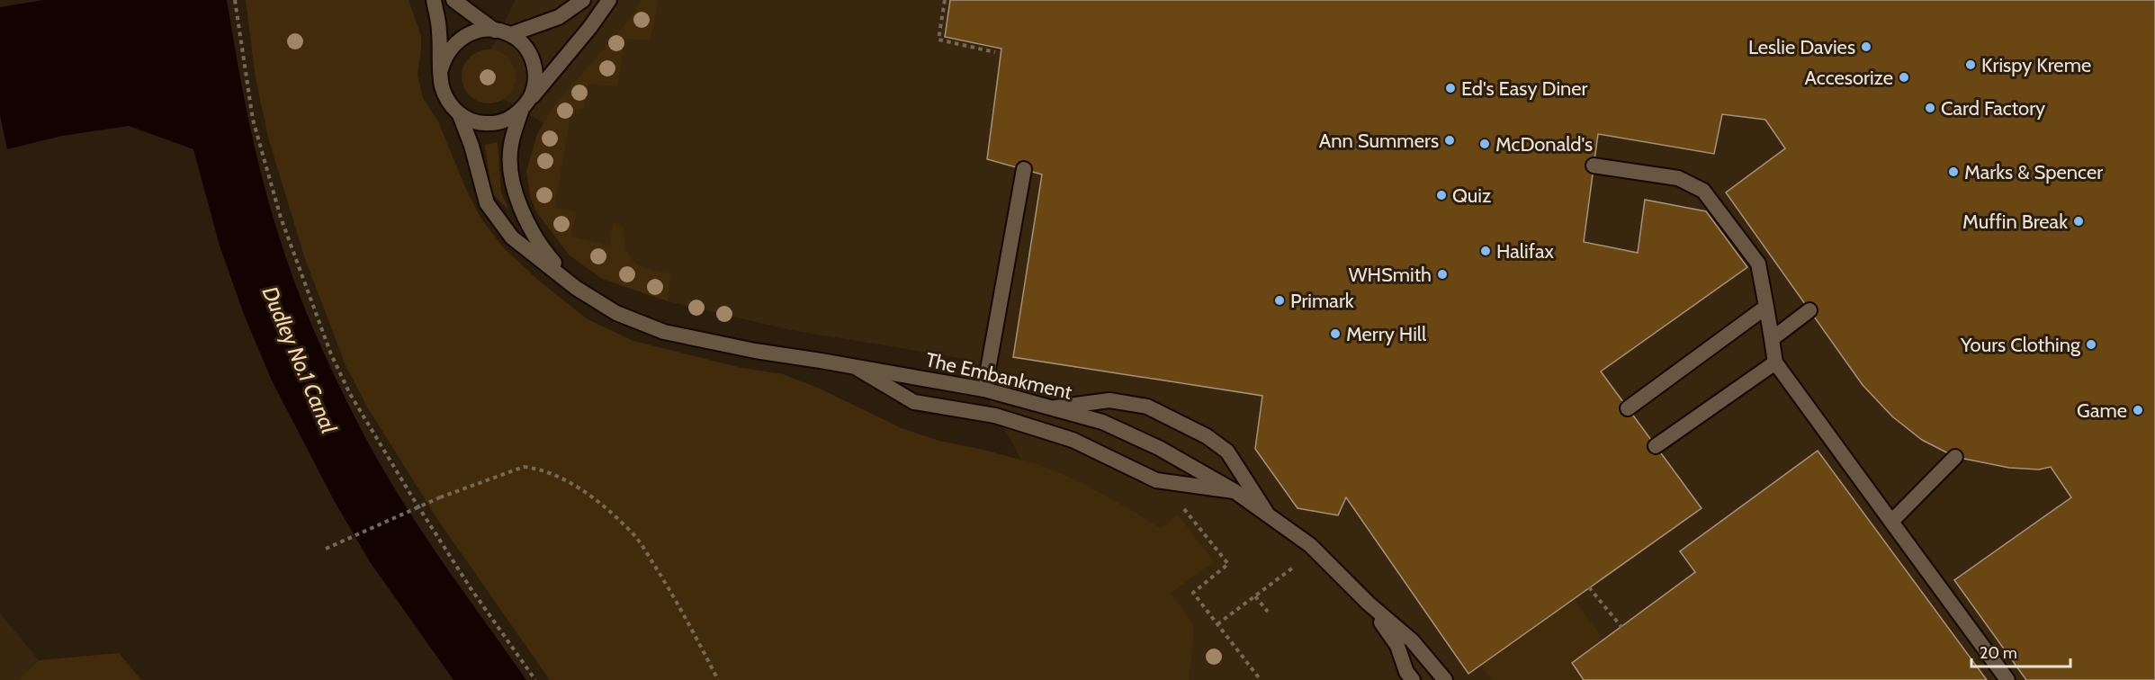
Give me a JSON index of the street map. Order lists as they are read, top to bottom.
{
  "streets": {
    "street": ["The Embankment"]
  },
  "water": ["Dudley No.1 Canal"],
  "places": [
    "Leslie Davies",
    "Krispy Kreme",
    "Accesorize",
    "Ed's Easy Diner",
    "Card Factory",
    "Ann Summers",
    "McDonald's",
    "Marks & Spencer",
    "Quiz",
    "Muffin Break",
    "Halifax",
    "WHSmith",
    "Primark",
    "Merry Hill",
    "Yours Clothing",
    "Game"
  ],
  "scale_bar": "20 m"
}
